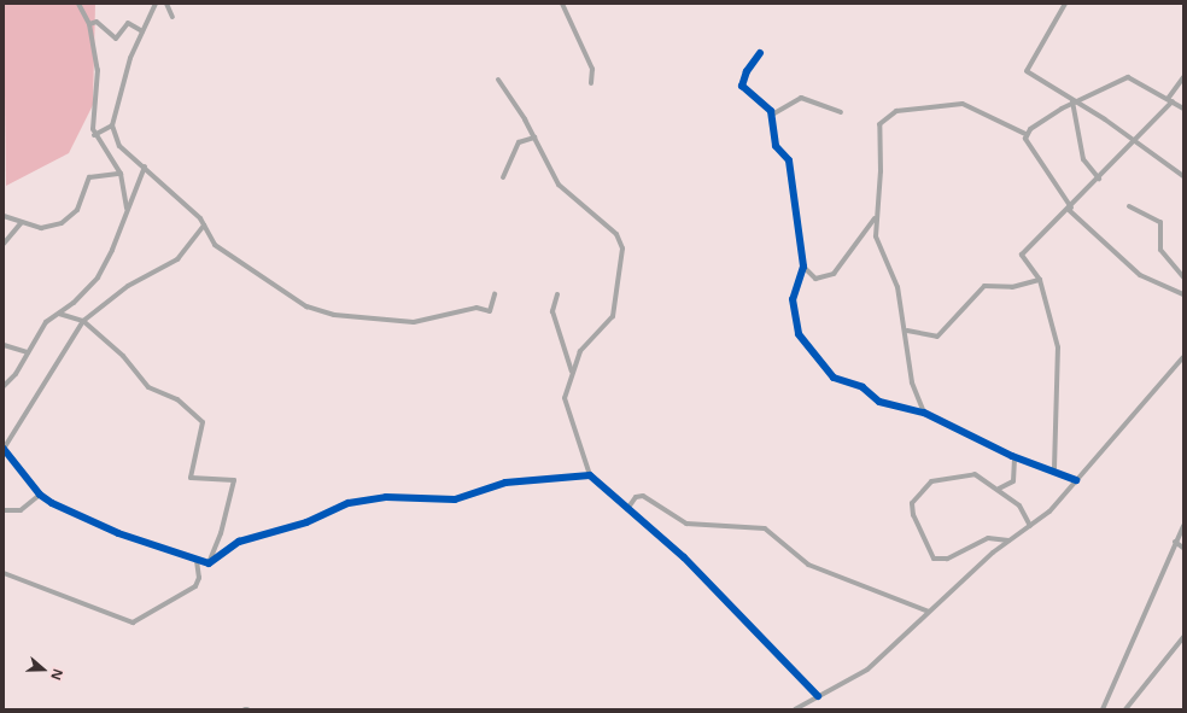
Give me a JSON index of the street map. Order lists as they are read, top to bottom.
{
  "north": "right"
}
